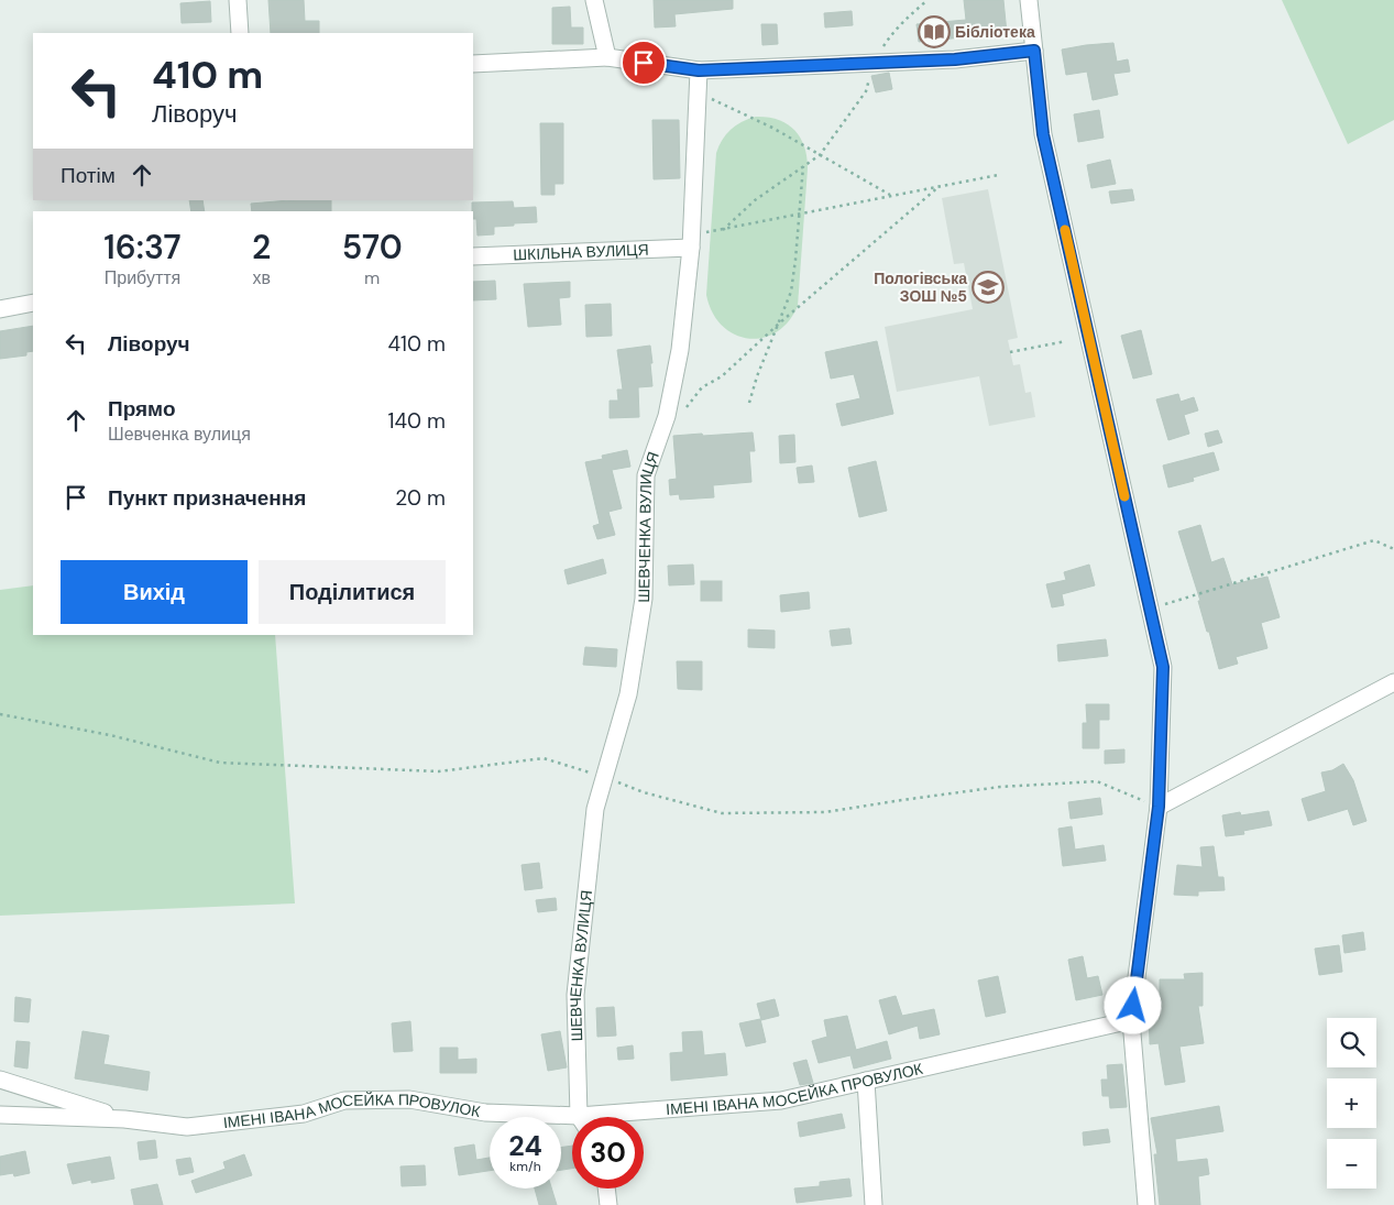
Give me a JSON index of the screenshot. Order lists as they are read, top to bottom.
{
  "streets": {
    "street": ["ШКІЛЬНА ВУЛИЦЯ", "ШЕВЧЕНКА ВУЛИЦЯ", "ІМЕНІ ІВАНА МОСЕЙКА ПРОВУЛОК"]
  },
  "crossings": [
    ["ШКІЛЬНА ВУЛИЦЯ", "ШЕВЧЕНКА ВУЛИЦЯ"]
  ],
  "places": {
    "library": ["Бібліотека"],
    "school or university": ["Пологівська ЗОШ №5"]
  },
  "page": {
    "turn": ["410 m", "Ліворуч"],
    "then": "Потім",
    "eta": [
      "16:37",
      "Прибуття",
      "2",
      "хв",
      "570",
      "m"
    ],
    "list": [
      {
        "name": "Ліворуч",
        "value": "410 m"
      },
      {
        "name": "Прямо",
        "note": "Шевченка вулиця",
        "value": "140 m"
      },
      {
        "name": "Пункт призначення",
        "value": "20 m"
      }
    ],
    "buttons": ["Вихід", "Поділитися"],
    "map_buttons": ["+", "−"],
    "speed": "24 km/h",
    "limit": "30"
  }
}
